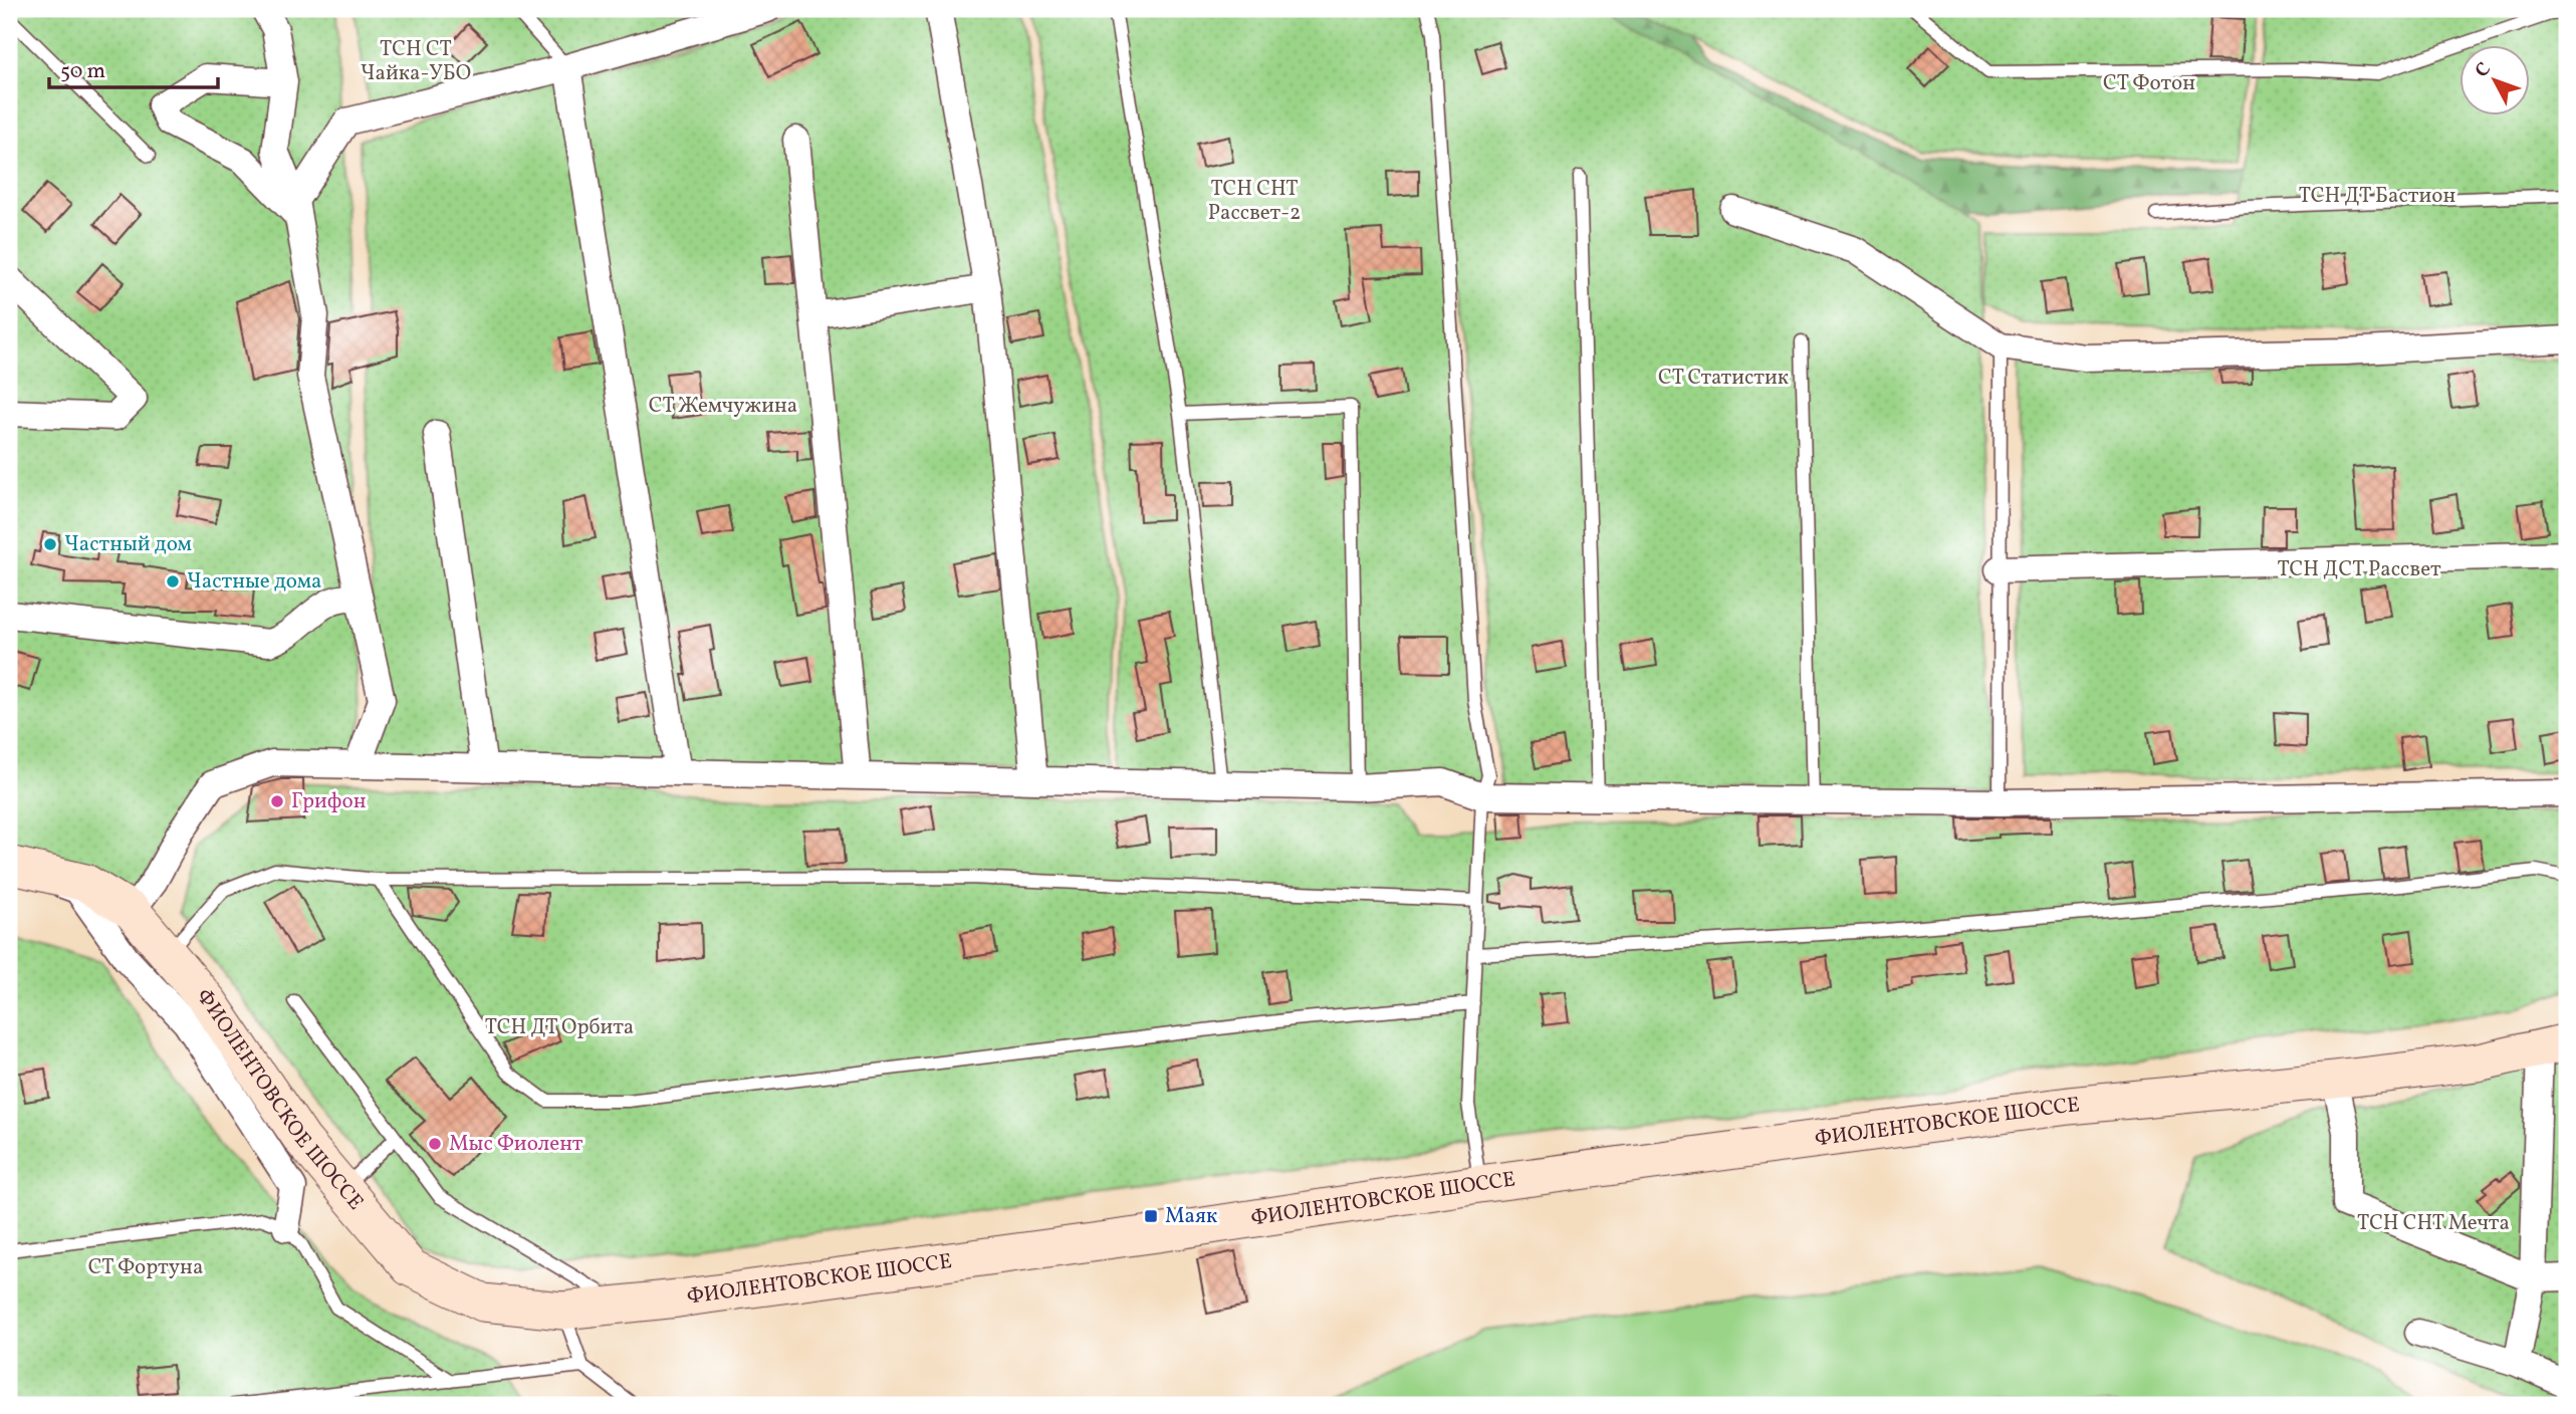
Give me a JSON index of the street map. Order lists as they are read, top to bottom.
{
  "streets": {
    "main road": ["ФИОЛЕНТОВСКОЕ ШОССЕ"]
  },
  "parks": [
    "ТСН СТ Чайка-УБО",
    "СТ Фотон",
    "ТСН СНТ Рассвет-2",
    "ТСН ДТ Бастион",
    "СТ Статистик",
    "СТ Жемчужина",
    "ТСН ДСТ Рассвет",
    "ТСН ДТ Орбита",
    "ТСН СНТ Мечта",
    "СТ Фортуна"
  ],
  "places": {
    "other": [
      "Частный дом",
      "Частные дома",
      "Грифон",
      "Мыс Фиолент"
    ],
    "transit": ["Маяк"]
  },
  "scale_bar": "50 m",
  "north": "top left"
}
